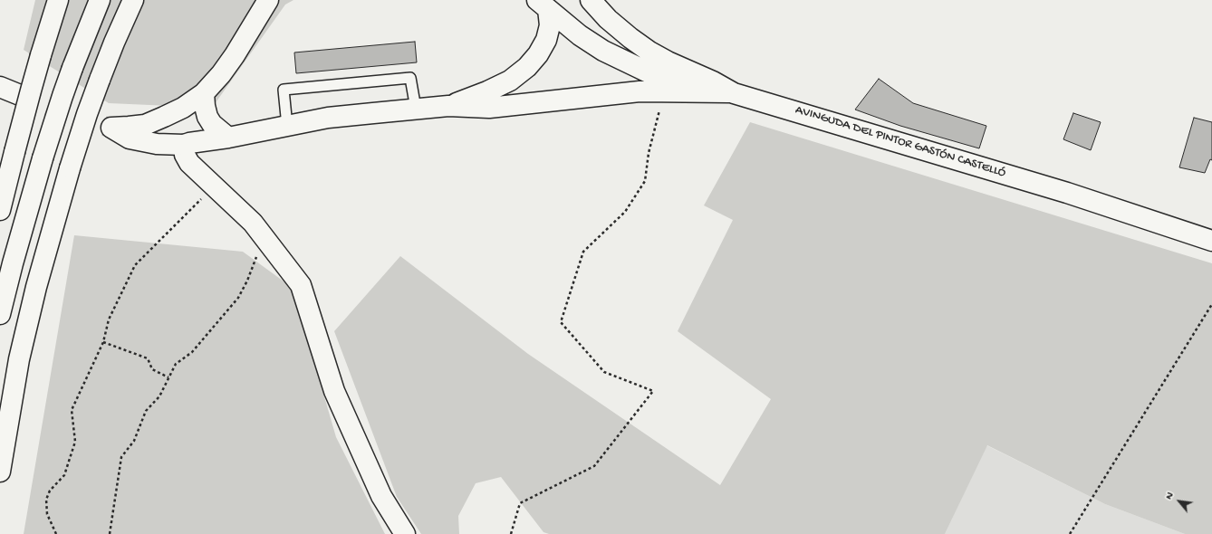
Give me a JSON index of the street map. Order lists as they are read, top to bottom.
{
  "streets": {
    "main road": ["AVINGUDA DEL PINTOR GASTÓN CASTELLÓ"]
  },
  "north": "top left"
}
